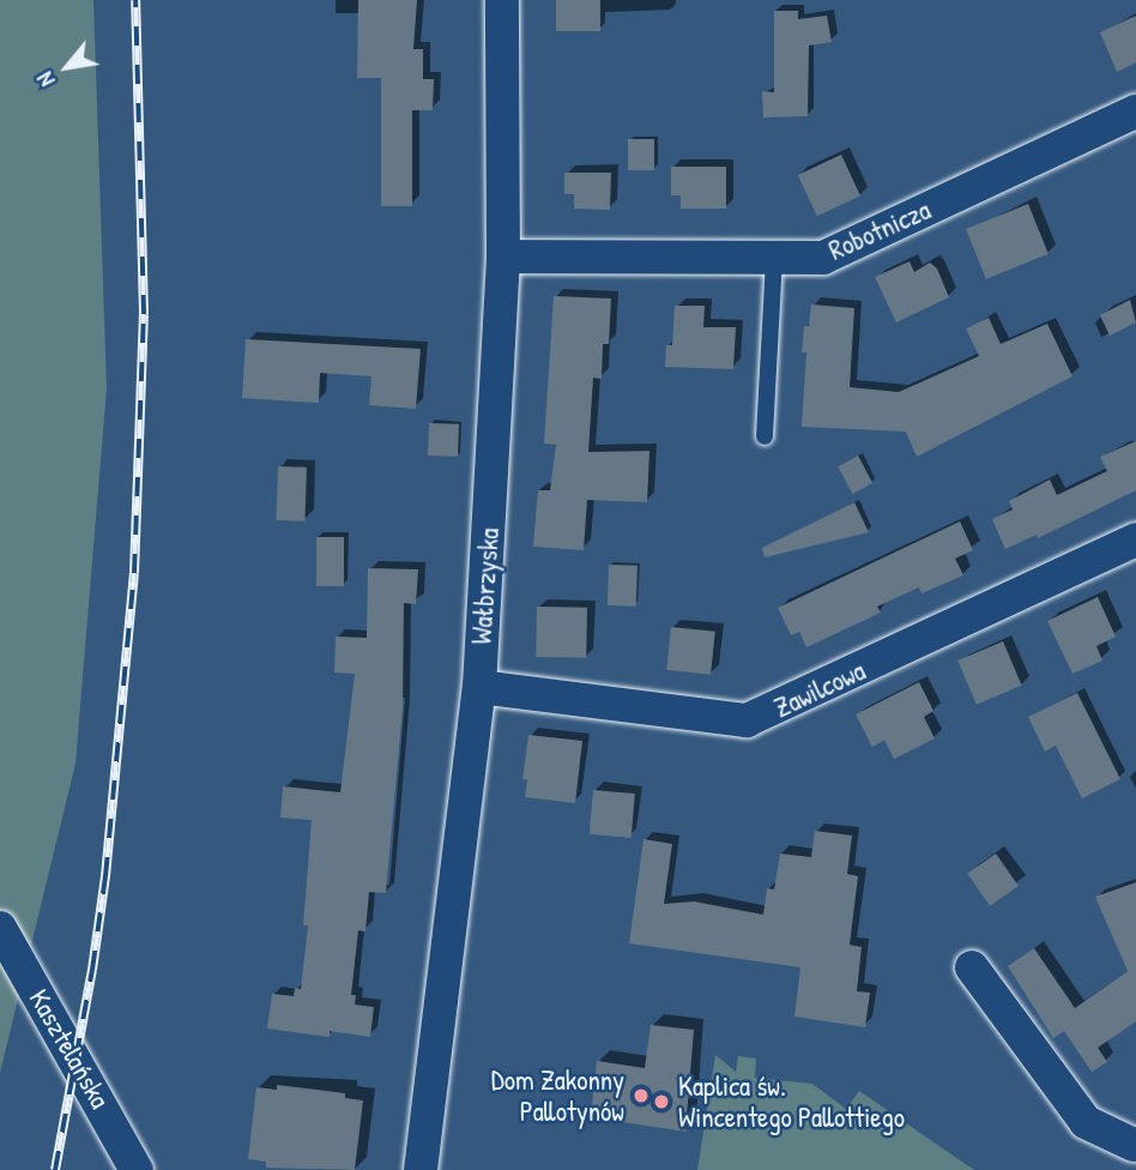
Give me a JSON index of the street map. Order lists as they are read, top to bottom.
{
  "streets": {
    "street": [
      "Robotnicza",
      "Wałbrzyska",
      "Zawilcowa",
      "Kasztelańska"
    ]
  },
  "crossings": [
    ["Robotnicza", "Wałbrzyska"],
    ["Wałbrzyska", "Zawilcowa"]
  ],
  "places": ["Dom Zakonny Pallotynów", "Kaplica św. Wincentego Pallottiego"],
  "north": "bottom left"
}
